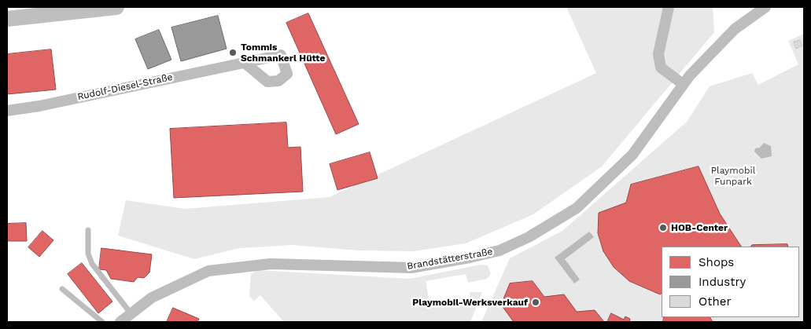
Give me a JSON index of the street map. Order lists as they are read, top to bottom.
{
  "streets": {
    "street": ["Rudolf-Diesel-Straße", "Brandstätterstraße"]
  },
  "parks": ["Playmobil Funpark"],
  "places": ["Tommis Schmankerl Hütte", "HOB-Center", "Playmobil-Werksverkauf"],
  "legend": ["Shops", "Industry", "Other"]
}
